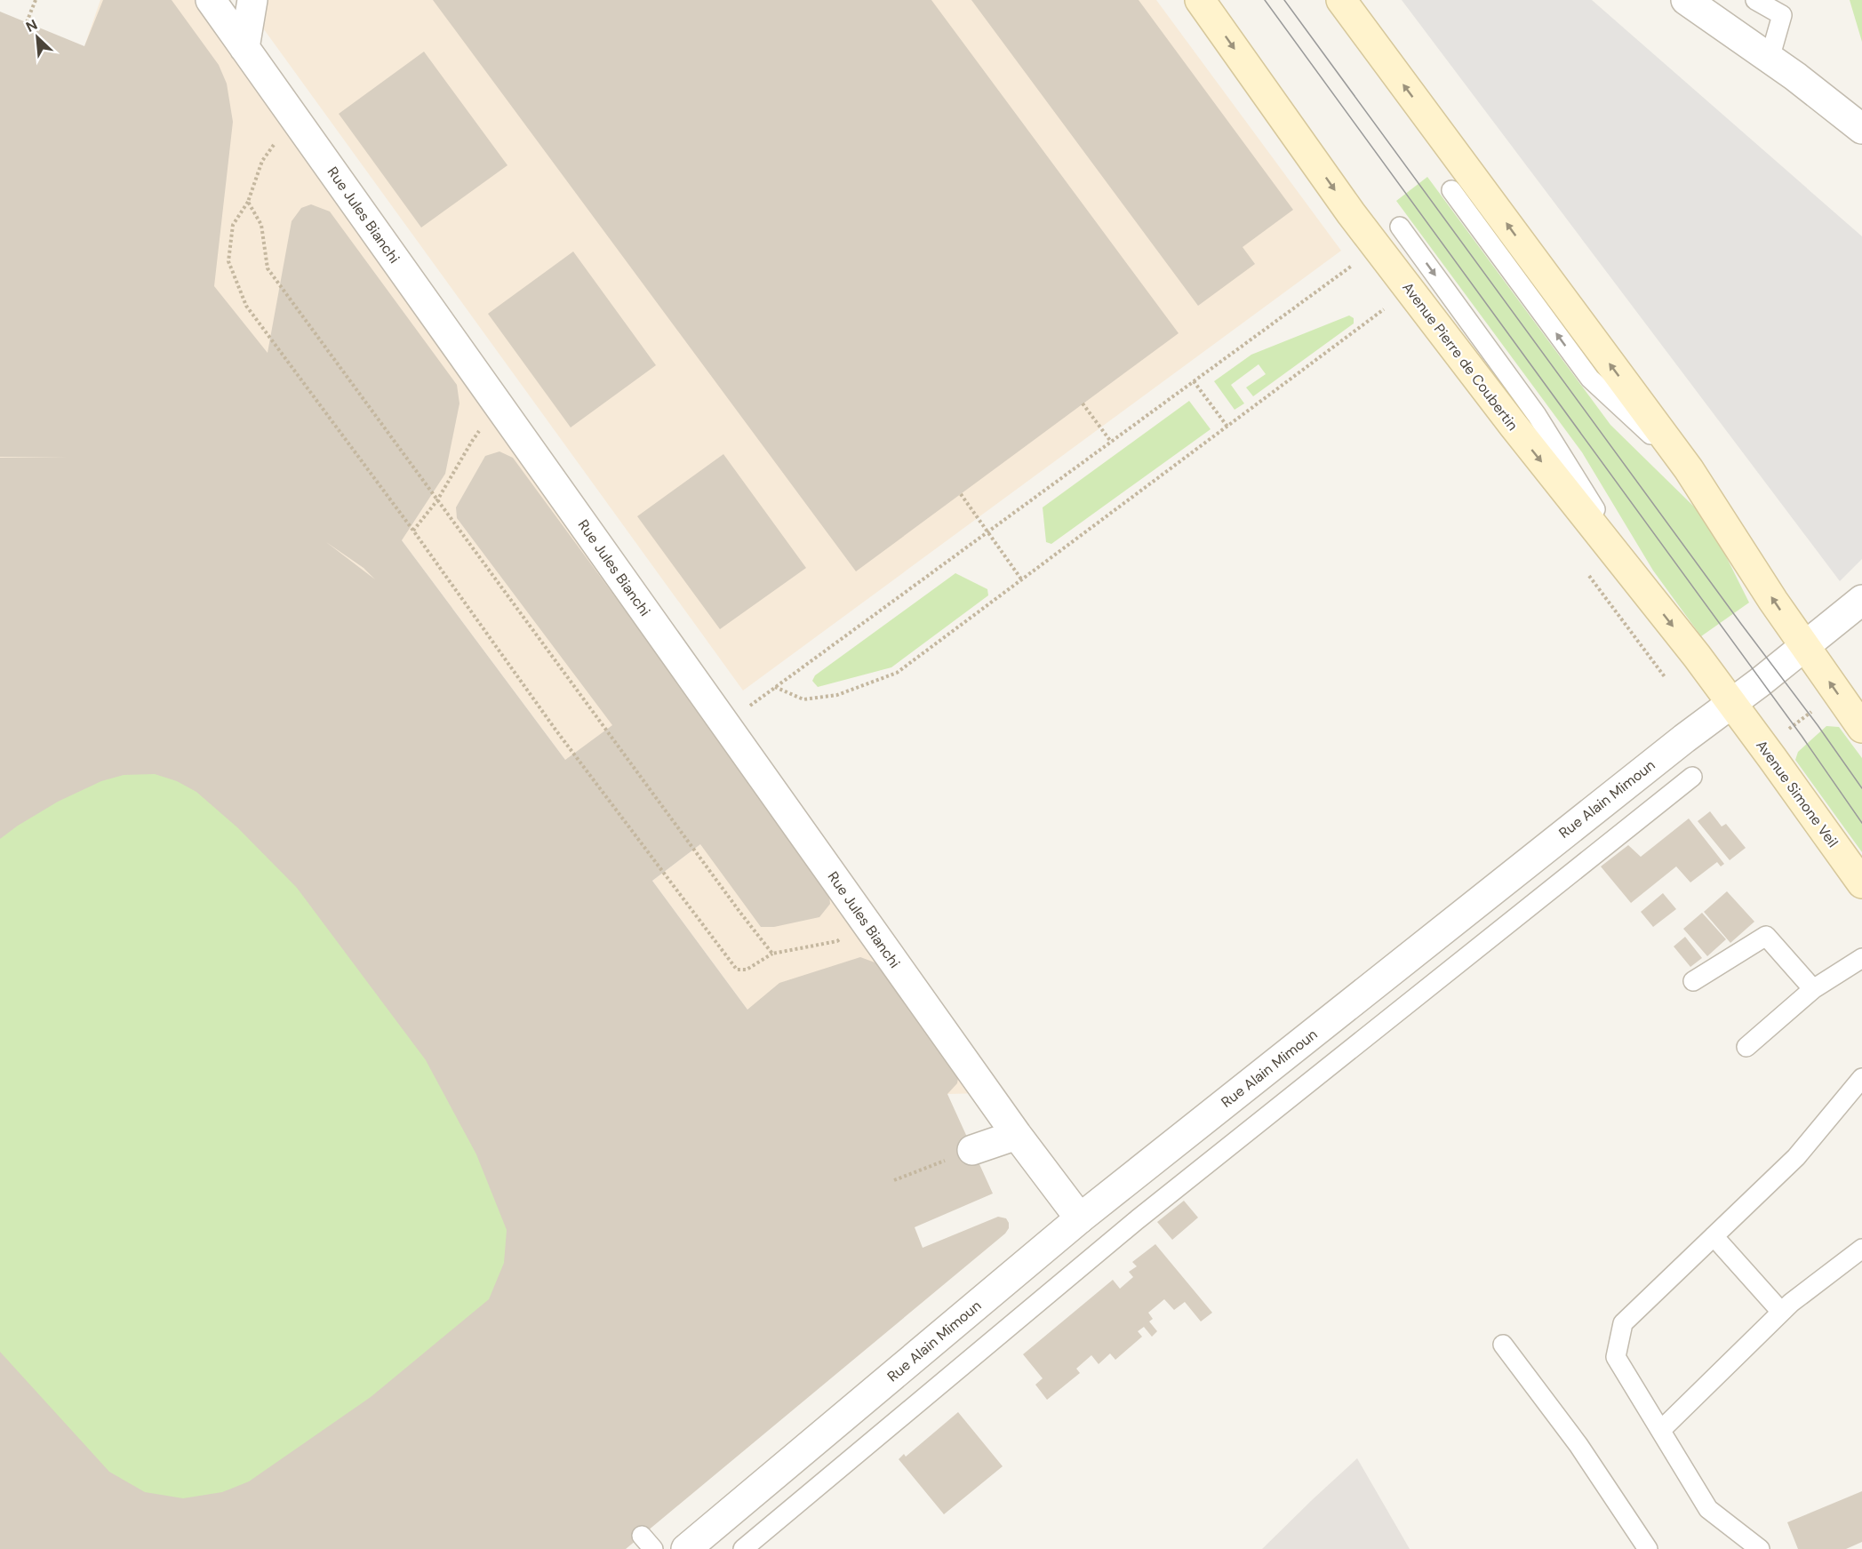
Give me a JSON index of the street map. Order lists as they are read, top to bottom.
{
  "streets": {
    "main road": ["Avenue Pierre de Coubertin", "Avenue Simone Veil"],
    "street": ["Rue Jules Bianchi", "Rue Alain Mimoun"]
  },
  "crossings": [
    ["Rue Jules Bianchi", "Rue Alain Mimoun"],
    ["Avenue Pierre de Coubertin", "Avenue Simone Veil"],
    ["Avenue Pierre de Coubertin", "Rue Alain Mimoun"],
    ["Avenue Simone Veil", "Rue Alain Mimoun"]
  ],
  "north": "top left"
}
